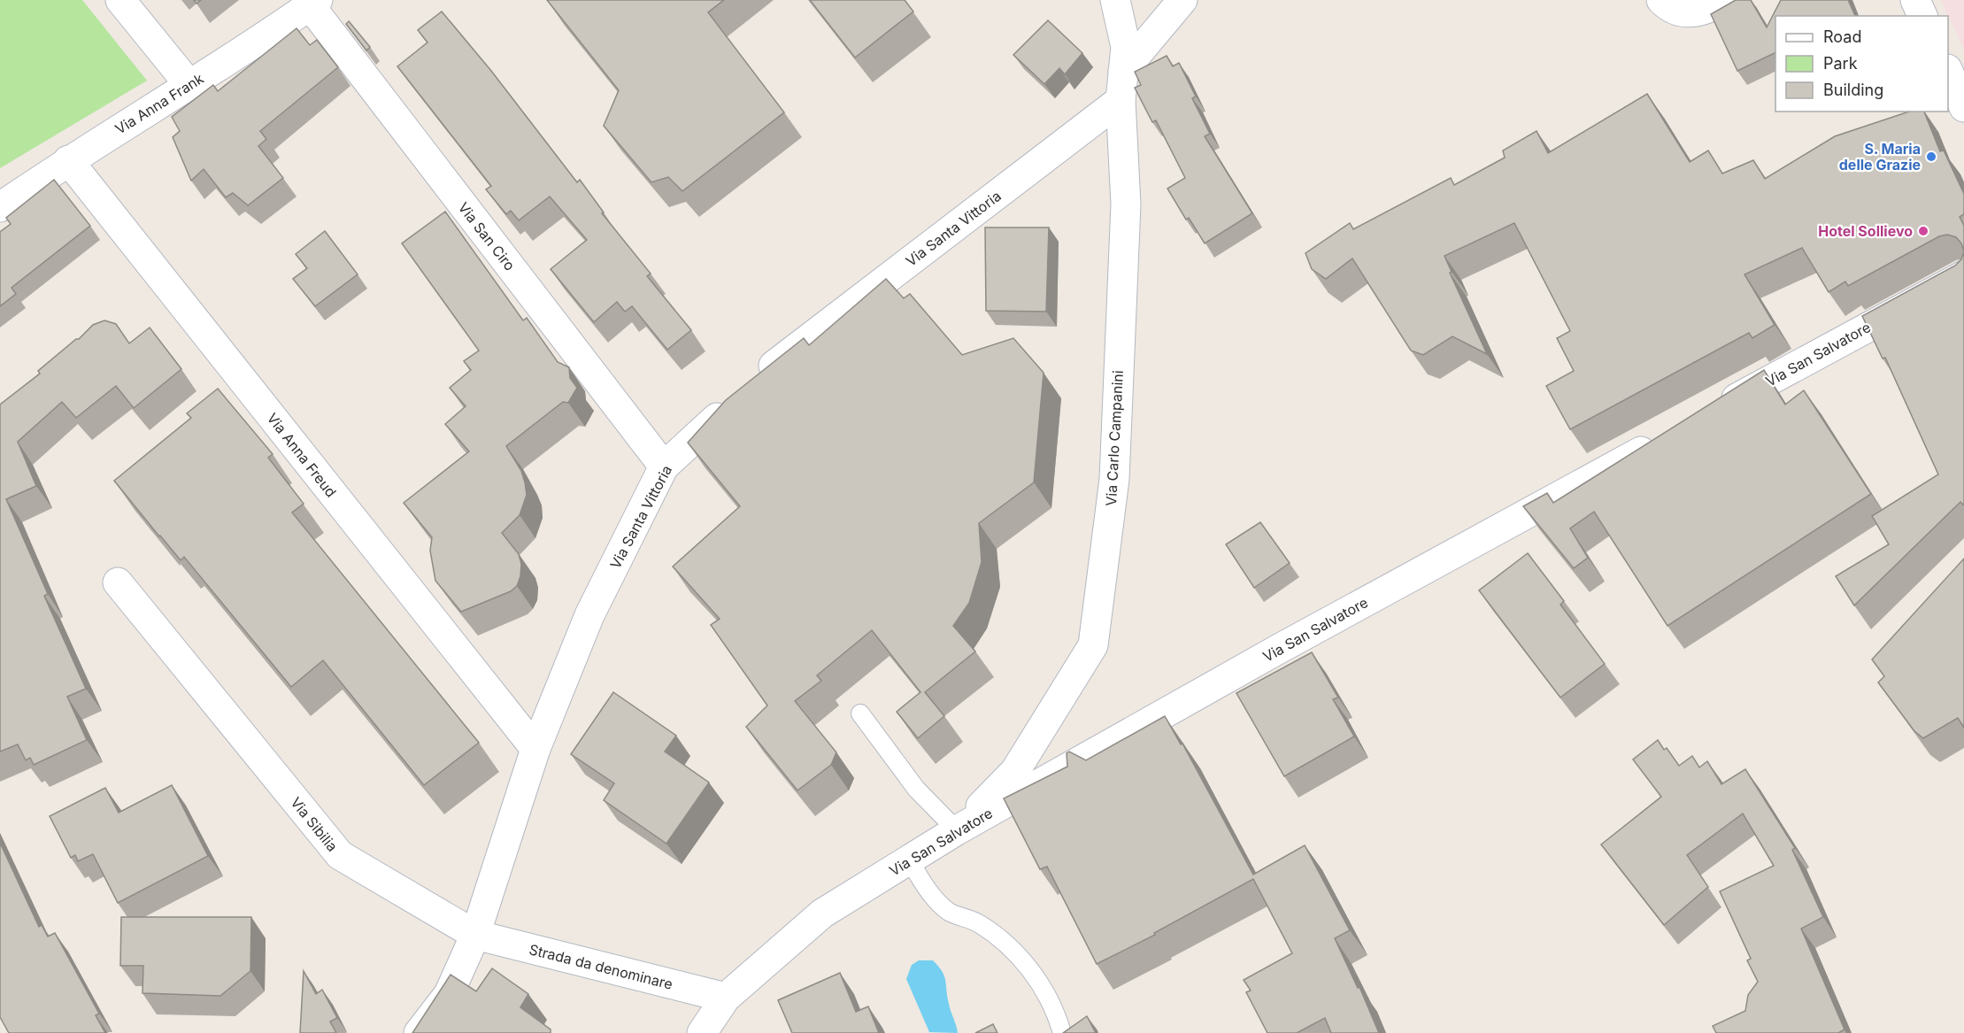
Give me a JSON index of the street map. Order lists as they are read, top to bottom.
{
  "streets": {
    "street": [
      "Via Anna Frank",
      "Via Santa Vittoria",
      "Via San Ciro",
      "Via San Salvatore",
      "Via Carlo Campanini",
      "Via Anna Freud",
      "Via Sibilia",
      "Strada da denominare"
    ]
  },
  "crossings": [
    ["Via Anna Frank", "Via San Ciro"],
    ["Via Anna Frank", "Via Anna Freud"],
    ["Via Santa Vittoria", "Via San Ciro"],
    ["Via Santa Vittoria", "Via Carlo Campanini"],
    ["Via Santa Vittoria", "Via Anna Freud"],
    ["Via Santa Vittoria", "Via Sibilia"],
    ["Via Santa Vittoria", "Strada da denominare"],
    ["Via San Salvatore", "Via Carlo Campanini"],
    ["Via San Salvatore", "Strada da denominare"],
    ["Via Sibilia", "Strada da denominare"]
  ],
  "places": ["S. Maria delle Grazie", "Hotel Sollievo"],
  "legend": ["Road", "Park", "Building"]
}
